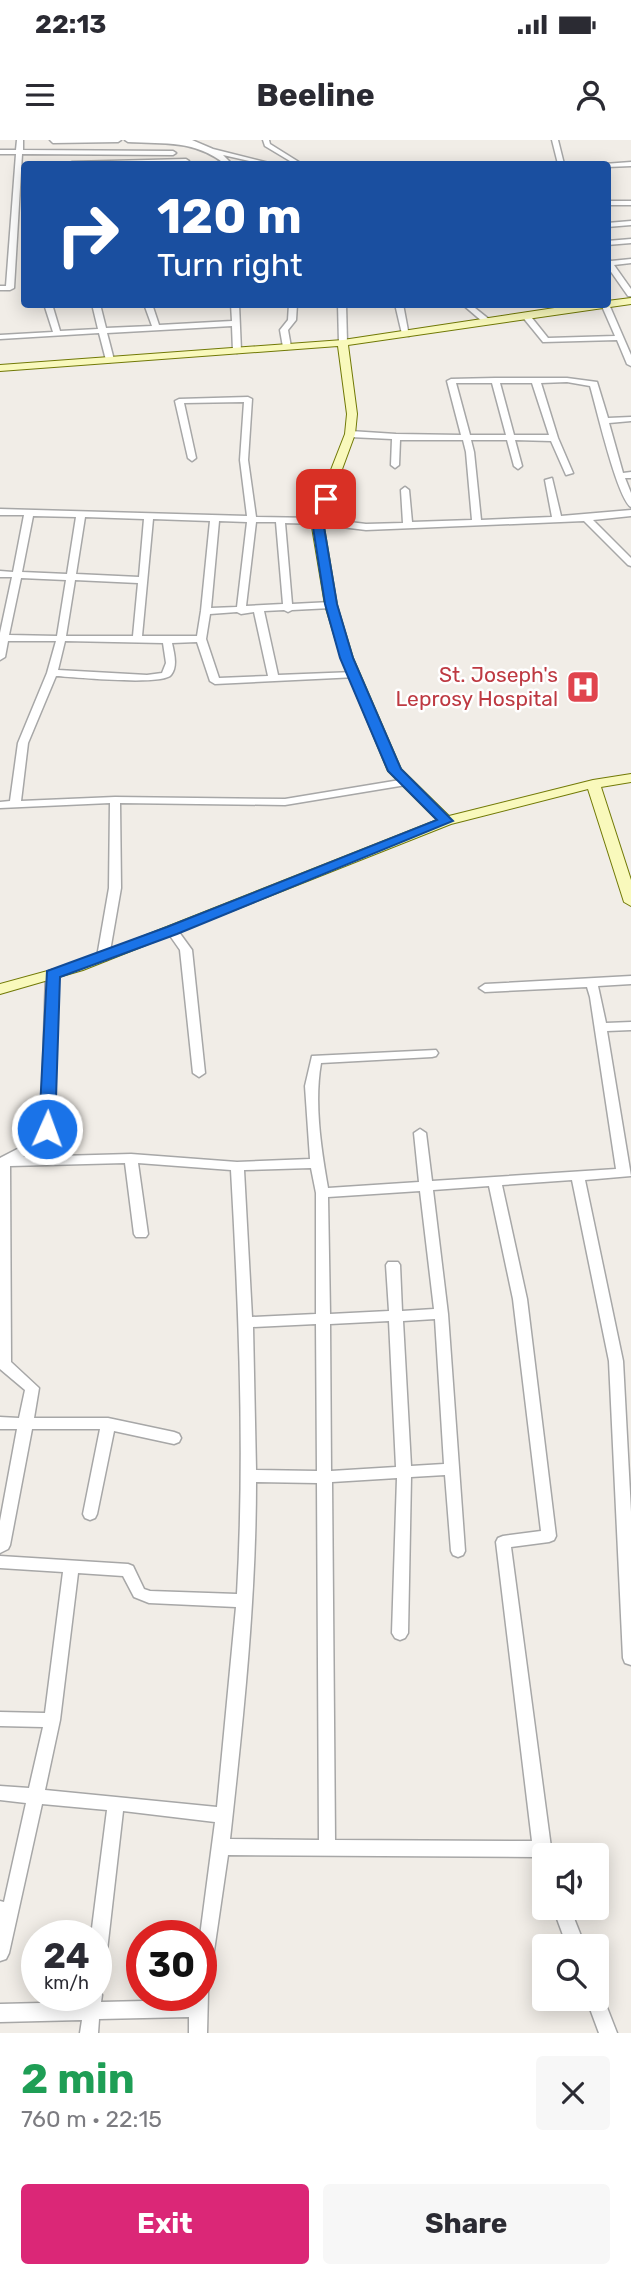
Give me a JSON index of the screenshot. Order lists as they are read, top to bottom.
{
  "places": {
    "hospital": ["St. Joseph's Leprosy Hospital"]
  },
  "page": {
    "status": "22:13",
    "header": "Beeline",
    "turn": ["120 m", "Turn right"],
    "speed": "24 km/h",
    "limit": "30",
    "heading": ["2 min", "760 m · 22:15"],
    "buttons": ["Exit", "Share"]
  }
}
